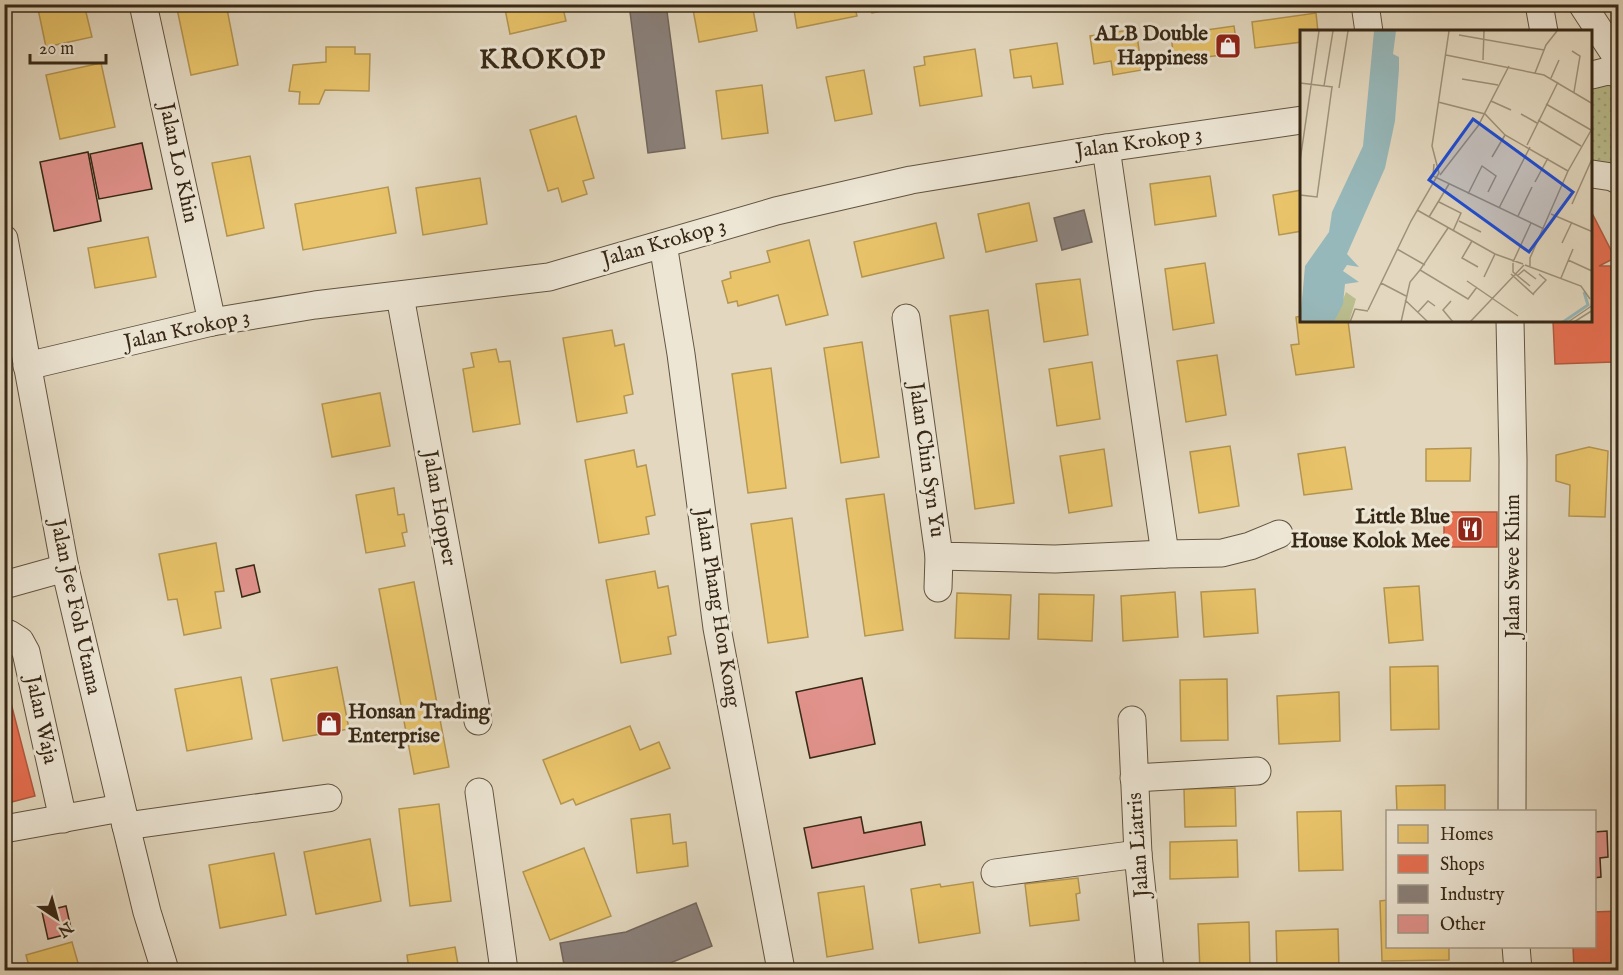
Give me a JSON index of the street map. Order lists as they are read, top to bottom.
{
  "streets": {
    "street": [
      "Jalan Krokop 3",
      "Jalan Lo Khin",
      "Jalan Chin Syn Yu",
      "Jalan Hopper",
      "Jalan Swee Khim",
      "Jalan Jee Foh Utama",
      "Jalan Phang Hon Kong",
      "Jalan Waja",
      "Jalan Liatris"
    ]
  },
  "crossings": [
    ["Jalan Krokop 3", "Jalan Lo Khin"],
    ["Jalan Krokop 3", "Jalan Hopper"],
    ["Jalan Krokop 3", "Jalan Jee Foh Utama"],
    ["Jalan Krokop 3", "Jalan Phang Hon Kong"]
  ],
  "districts": ["KROKOP"],
  "places": {
    "shop": ["ALB Double Happiness", "Honsan Trading Enterprise"],
    "restaurant": ["Little Blue House Kolok Mee"]
  },
  "legend": [
    "Homes",
    "Shops",
    "Industry",
    "Other"
  ],
  "scale_bar": "20 m",
  "north": "bottom right"
}
